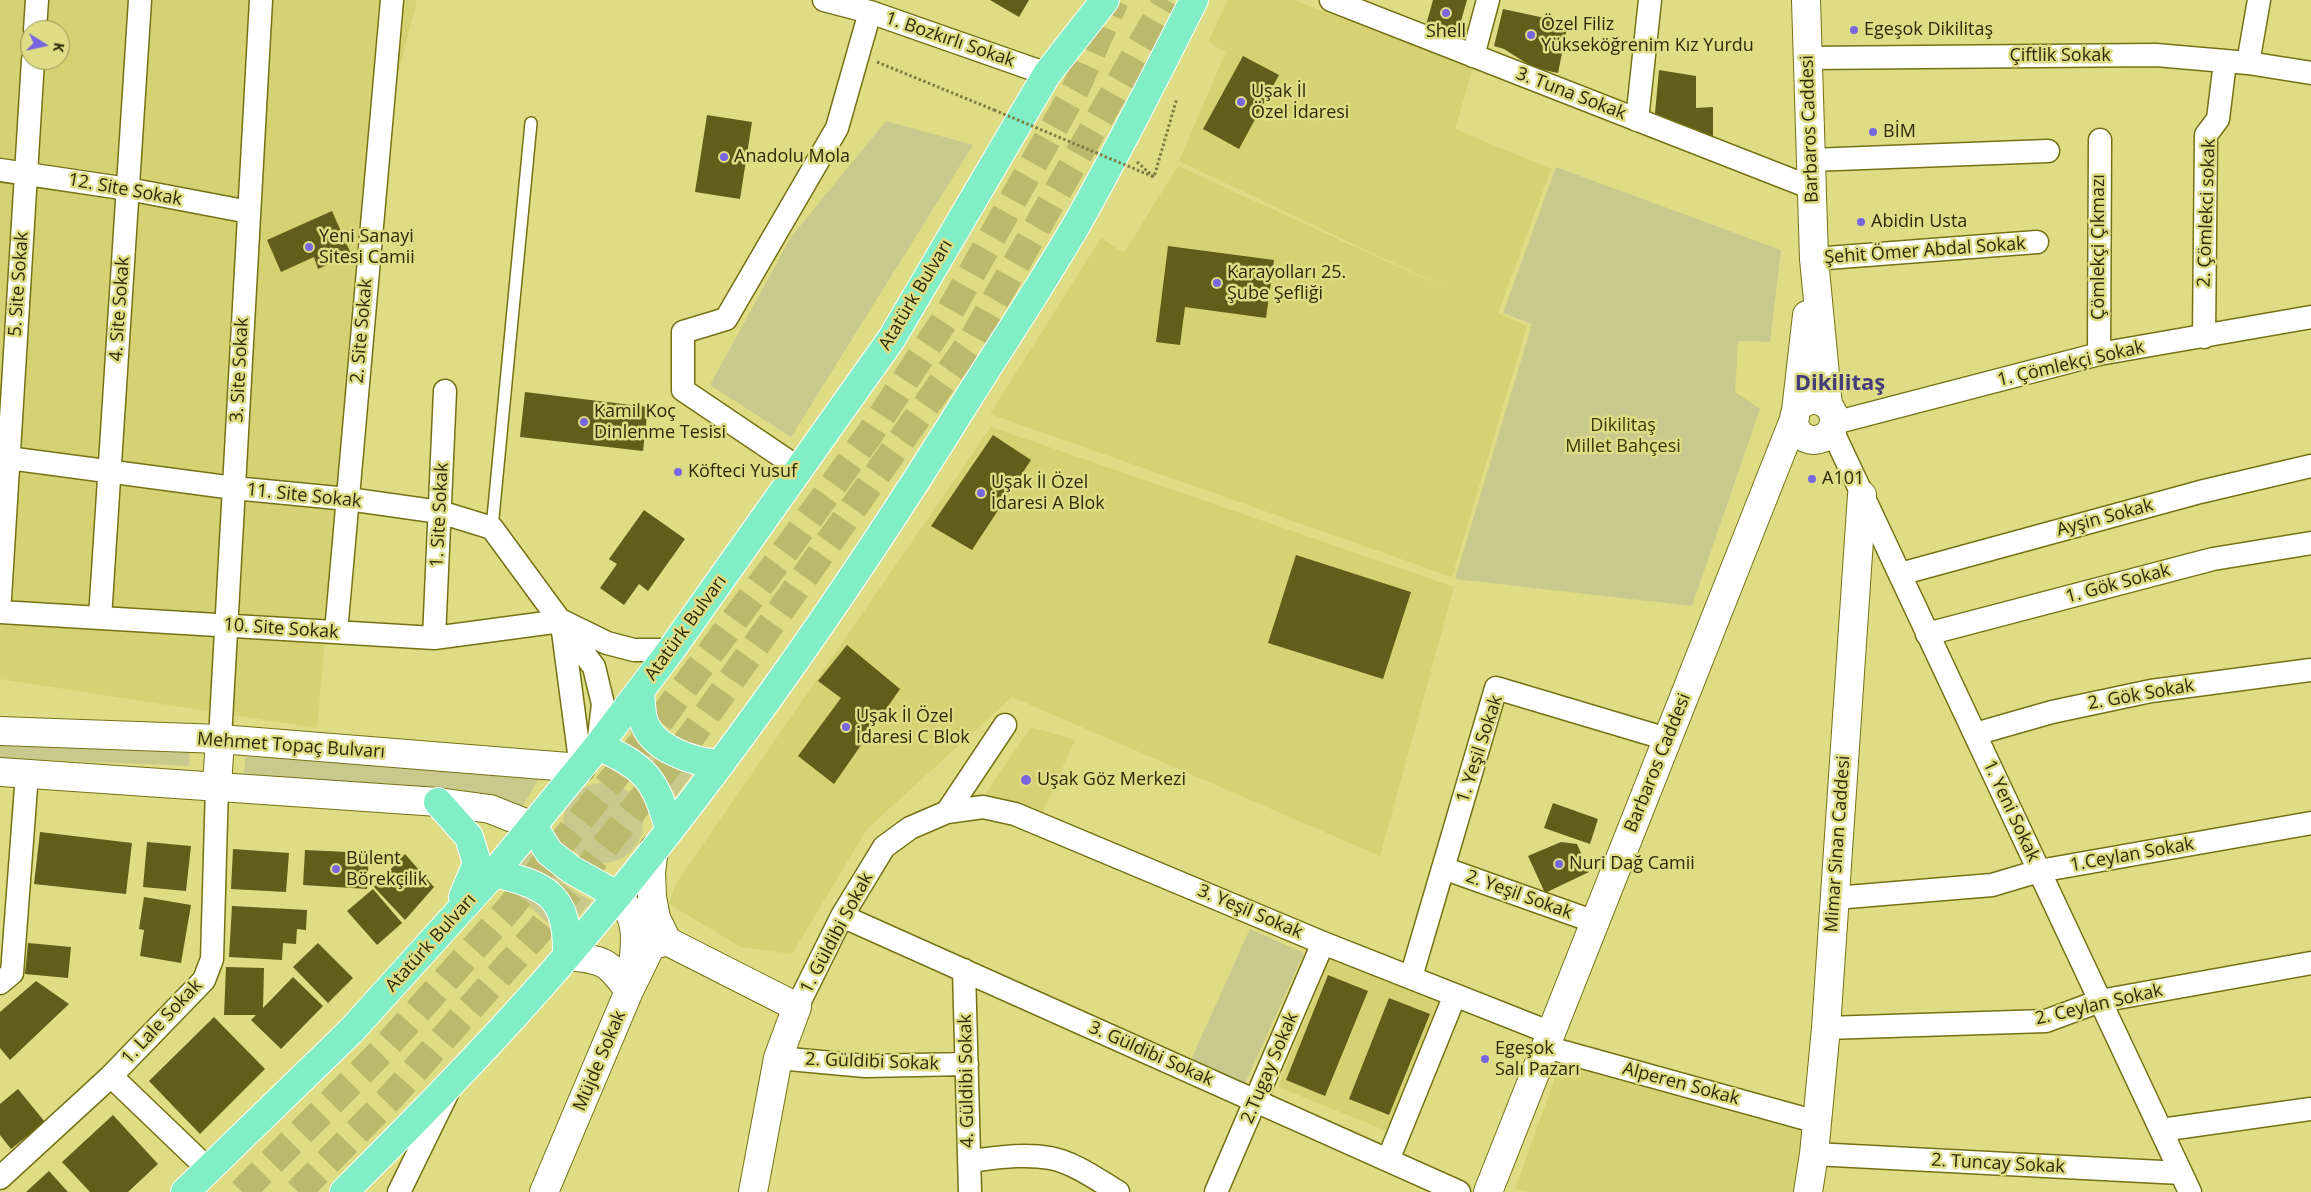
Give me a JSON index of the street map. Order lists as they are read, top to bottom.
{
  "streets": {
    "highway": ["Atatürk Bulvarı"],
    "street": [
      "1. Bozkırlı Sokak",
      "Çiftlik Sokak",
      "3. Tuna Sokak",
      "Barbaros Caddesi",
      "12. Site Sokak",
      "2. Çömlekci sokak",
      "Çömlekçi Çıkmazı",
      "Şehit Ömer Abdal Sokak",
      "5. Site Sokak",
      "4. Site Sokak",
      "2. Site Sokak",
      "1. Çömlekçi Sokak",
      "3. Site Sokak",
      "11. Site Sokak",
      "1. Site Sokak",
      "Ayşin Sokak",
      "1. Gök Sokak",
      "10. Site Sokak",
      "2. Gök Sokak",
      "Mehmet Topaç Bulvarı",
      "1. Yeşil Sokak",
      "1. Yeni Sokak",
      "Mimar Sinan Caddesi",
      "1.Ceylan Sokak",
      "2. Yeşil Sokak",
      "3. Yeşil Sokak",
      "1. Güldibi Sokak",
      "2. Ceylan Sokak",
      "1. Lale Sokak",
      "3. Güldibi Sokak",
      "Müjde Sokak",
      "2. Güldibi Sokak",
      "2.Tugay Sokak",
      "4. Güldibi Sokak",
      "Alperen Sokak",
      "2. Tuncay Sokak"
    ]
  },
  "crossings": [
    ["1. Bozkırlı Sokak", "Atatürk Bulvarı"],
    ["Çiftlik Sokak", "Barbaros Caddesi"],
    ["Çiftlik Sokak", "2. Çömlekci sokak"],
    ["3. Tuna Sokak", "Barbaros Caddesi"],
    ["Barbaros Caddesi", "Şehit Ömer Abdal Sokak"],
    ["Barbaros Caddesi", "1. Yeşil Sokak"],
    ["Barbaros Caddesi", "2. Yeşil Sokak"],
    ["Barbaros Caddesi", "3. Yeşil Sokak"],
    ["Barbaros Caddesi", "Alperen Sokak"],
    ["12. Site Sokak", "5. Site Sokak"],
    ["12. Site Sokak", "4. Site Sokak"],
    ["12. Site Sokak", "3. Site Sokak"],
    ["2. Çömlekci sokak", "1. Çömlekçi Sokak"],
    ["Çömlekçi Çıkmazı", "1. Çömlekçi Sokak"],
    ["5. Site Sokak", "11. Site Sokak"],
    ["Atatürk Bulvarı", "Mehmet Topaç Bulvarı"],
    ["4. Site Sokak", "11. Site Sokak"],
    ["4. Site Sokak", "10. Site Sokak"],
    ["2. Site Sokak", "11. Site Sokak"],
    ["2. Site Sokak", "10. Site Sokak"],
    ["1. Çömlekçi Sokak", "1. Yeni Sokak"],
    ["3. Site Sokak", "11. Site Sokak"],
    ["3. Site Sokak", "10. Site Sokak"],
    ["3. Site Sokak", "Mehmet Topaç Bulvarı"],
    ["11. Site Sokak", "1. Site Sokak"],
    ["1. Site Sokak", "10. Site Sokak"],
    ["Ayşin Sokak", "1. Yeni Sokak"],
    ["1. Gök Sokak", "1. Yeni Sokak"],
    ["2. Gök Sokak", "1. Yeni Sokak"],
    ["1. Yeşil Sokak", "2. Yeşil Sokak"],
    ["1. Yeşil Sokak", "3. Yeşil Sokak"],
    ["1. Yeni Sokak", "Mimar Sinan Caddesi"],
    ["1. Yeni Sokak", "1.Ceylan Sokak"],
    ["1. Yeni Sokak", "2. Ceylan Sokak"],
    ["1. Yeni Sokak", "2. Tuncay Sokak"],
    ["Mimar Sinan Caddesi", "1.Ceylan Sokak"],
    ["Mimar Sinan Caddesi", "2. Ceylan Sokak"],
    ["Mimar Sinan Caddesi", "Alperen Sokak"],
    ["Mimar Sinan Caddesi", "2. Tuncay Sokak"],
    ["3. Yeşil Sokak", "1. Güldibi Sokak"],
    ["3. Yeşil Sokak", "2.Tugay Sokak"],
    ["3. Yeşil Sokak", "Alperen Sokak"],
    ["1. Güldibi Sokak", "3. Güldibi Sokak"],
    ["1. Güldibi Sokak", "2. Güldibi Sokak"],
    ["3. Güldibi Sokak", "2.Tugay Sokak"],
    ["3. Güldibi Sokak", "4. Güldibi Sokak"],
    ["2. Güldibi Sokak", "4. Güldibi Sokak"]
  ],
  "districts": ["Dikilitaş"],
  "parks": ["Dikilitaş Millet Bahçesi"],
  "places": [
    "Shell",
    "Egeşok Dikilitaş",
    "Özel Filiz Yükseköğrenim Kız Yurdu",
    "Uşak İl Özel İdaresi",
    "BİM",
    "Anadolu Mola",
    "Abidin Usta",
    "Yeni Sanayi Sitesi Camii",
    "Karayolları 25. Şube Şefliği",
    "Kamil Koç Dinlenme Tesisi",
    "Köfteci Yusuf",
    "A101",
    "Uşak İl Özel İdaresi A Blok",
    "Uşak İl Özel İdaresi C Blok",
    "Uşak Göz Merkezi",
    "Nuri Dağ Camii",
    "Bülent Börekçilik",
    "Egeşok Salı Pazarı"
  ],
  "north": "right"
}
